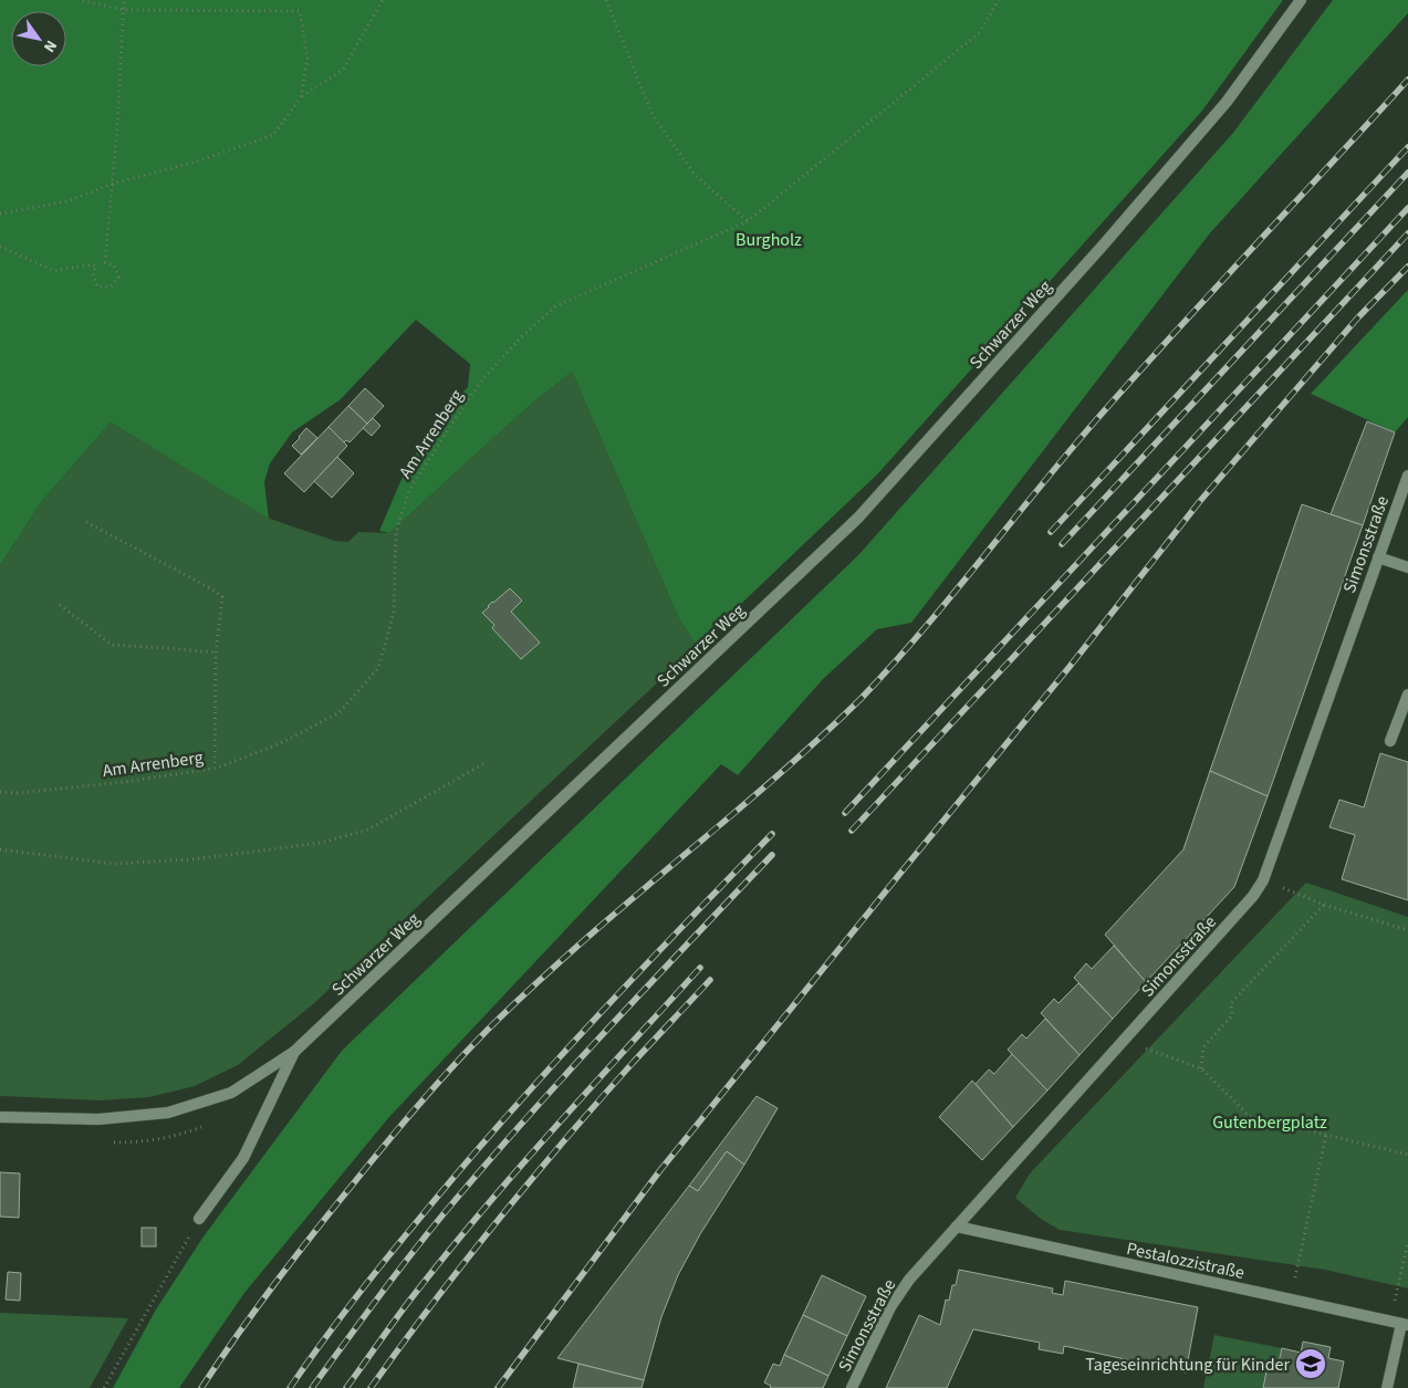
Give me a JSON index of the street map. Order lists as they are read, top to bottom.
{
  "streets": {
    "street": ["Schwarzer Weg", "Simonsstraße", "Pestalozzistraße"],
    "path": ["Am Arrenberg"]
  },
  "crossings": [
    ["Simonsstraße", "Pestalozzistraße"]
  ],
  "parks": ["Burgholz", "Gutenbergplatz"],
  "places": {
    "school or university": ["Tageseinrichtung für Kinder"]
  },
  "north": "bottom right"
}
